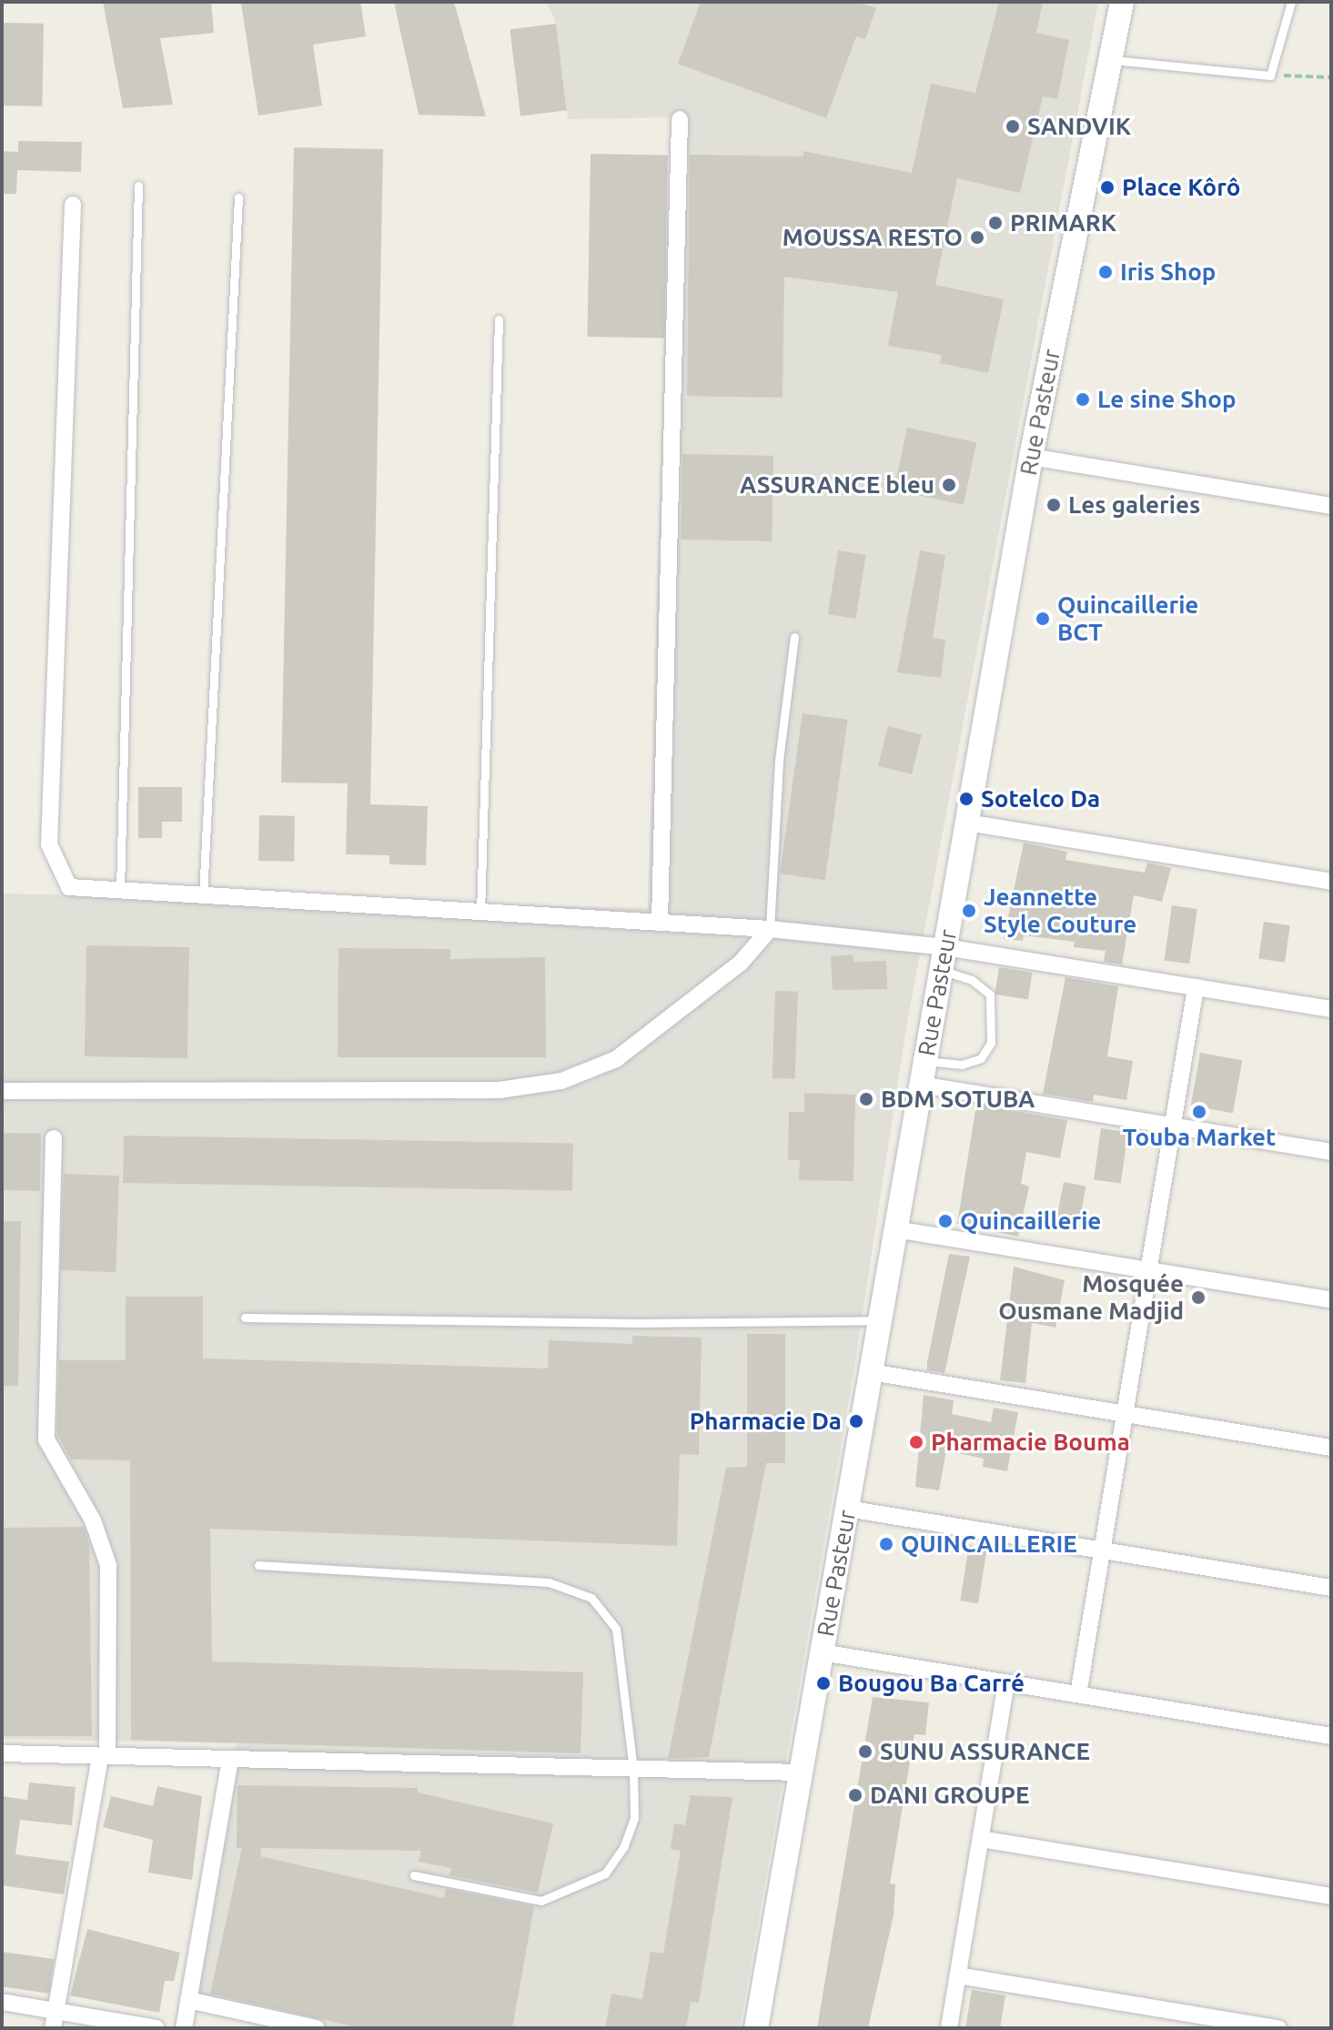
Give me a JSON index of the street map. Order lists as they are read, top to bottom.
{
  "streets": {
    "main road": ["Rue Pasteur"]
  },
  "places": [
    "SANDVIK",
    "Place Kôrô",
    "PRIMARK",
    "MOUSSA RESTO",
    "Iris Shop",
    "Le sine Shop",
    "ASSURANCE bleu",
    "Les galeries",
    "Quincaillerie BCT",
    "Sotelco Da",
    "Jeannette Style Couture",
    "BDM SOTUBA",
    "Touba Market",
    "Quincaillerie",
    "Mosquée Ousmane Madjid",
    "Pharmacie Da",
    "Pharmacie Bouma",
    "QUINCAILLERIE",
    "Bougou Ba Carré",
    "SUNU ASSURANCE",
    "DANI GROUPE"
  ]
}
